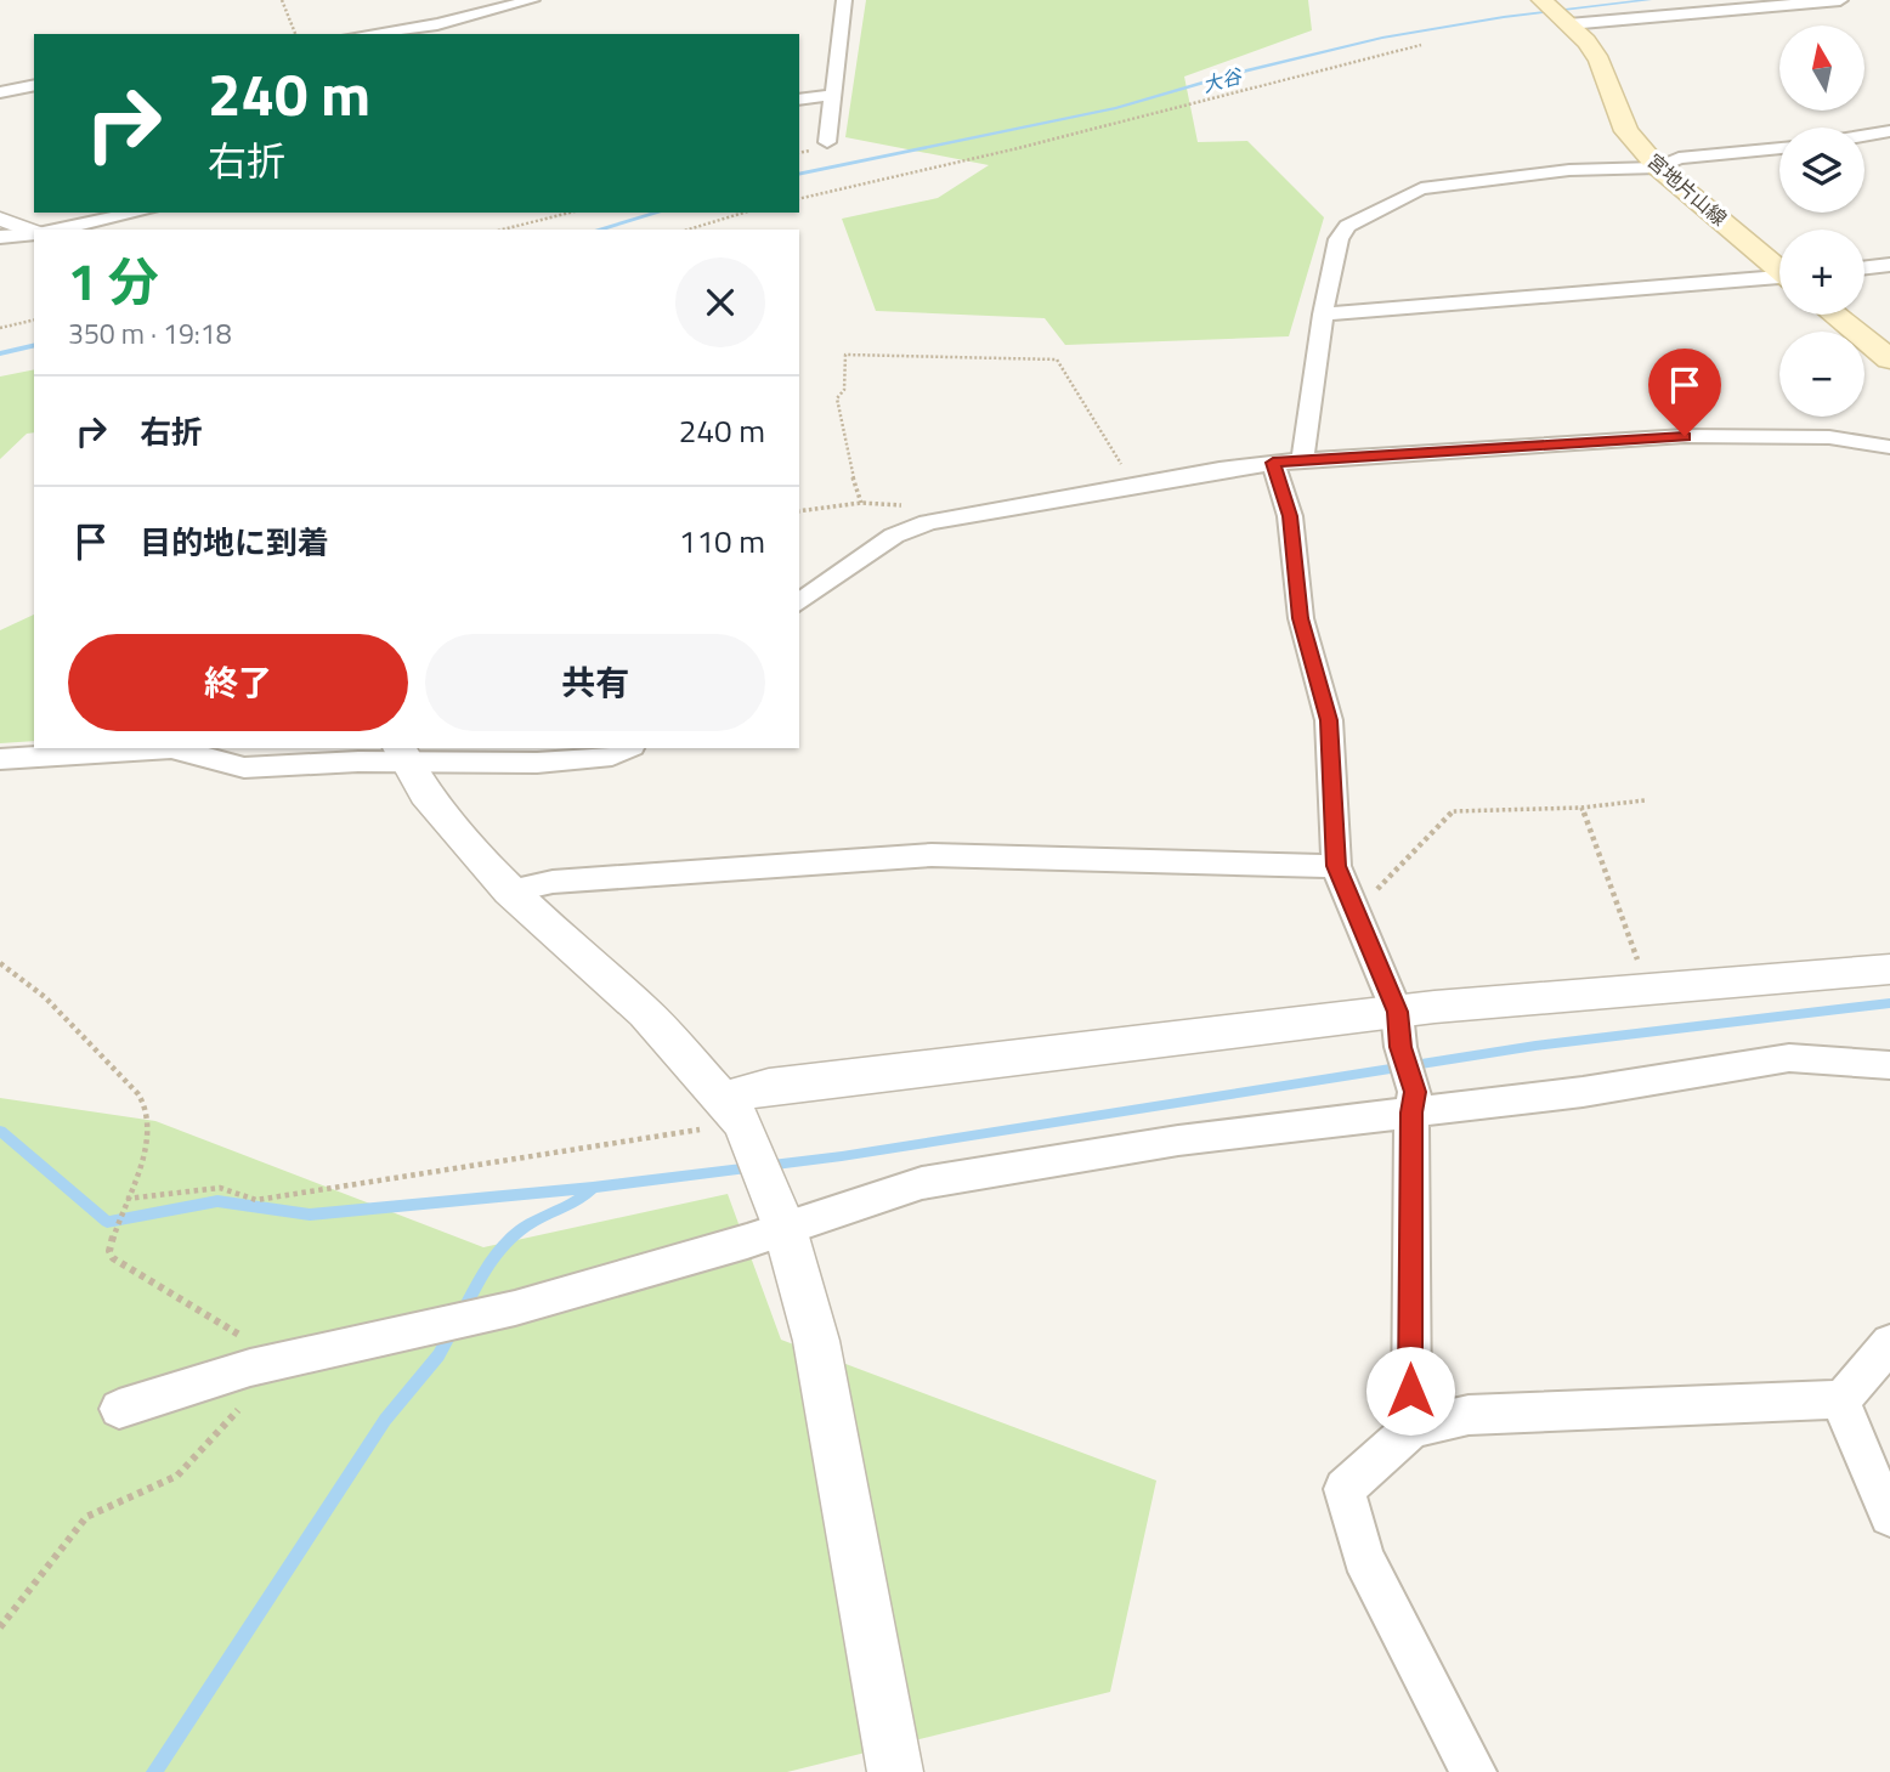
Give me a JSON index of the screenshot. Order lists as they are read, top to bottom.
{
  "streets": {
    "main road": ["宮地片山線"]
  },
  "water": ["大谷"],
  "north": "top",
  "page": {
    "map_buttons": ["+", "−"],
    "turn": ["240 m", "右折"],
    "heading": ["1 分", "350 m · 19:18"],
    "list": [
      {
        "name": "右折",
        "value": "240 m"
      },
      {
        "name": "目的地に到着",
        "value": "110 m"
      }
    ],
    "buttons": ["終了", "共有"]
  }
}
